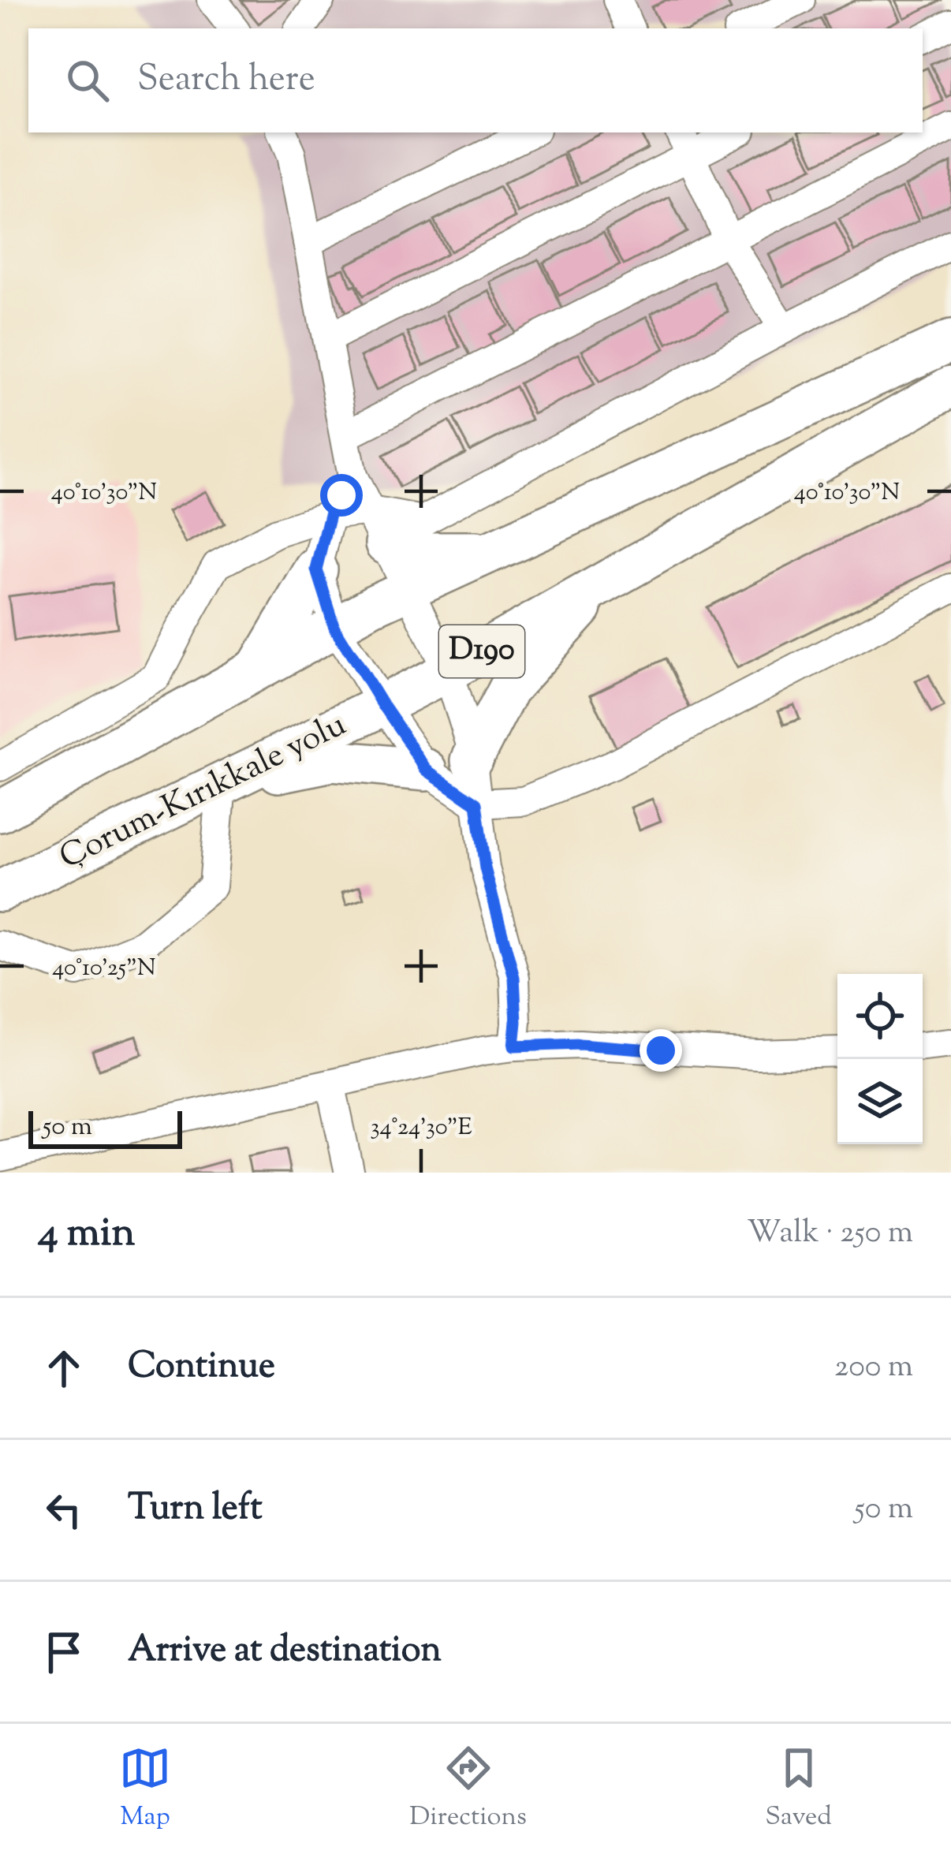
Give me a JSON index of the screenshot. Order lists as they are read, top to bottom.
{
  "streets": {
    "highway": ["D190", "Çorum-Kırıkkale yolu"]
  },
  "scale_bar": "50 m",
  "page": {
    "search": "Search here",
    "scale": "50 m",
    "heading": ["4 min", "Walk · 250 m"],
    "list": [
      ["Continue", "200 m"],
      ["Turn left", "50 m"],
      "Arrive at destination"
    ],
    "nav": ["Map", "Directions", "Saved"]
  },
  "coordinates": ["40°10'30\"N", "40°10'25\"N", "34°24'30\"E"]
}
